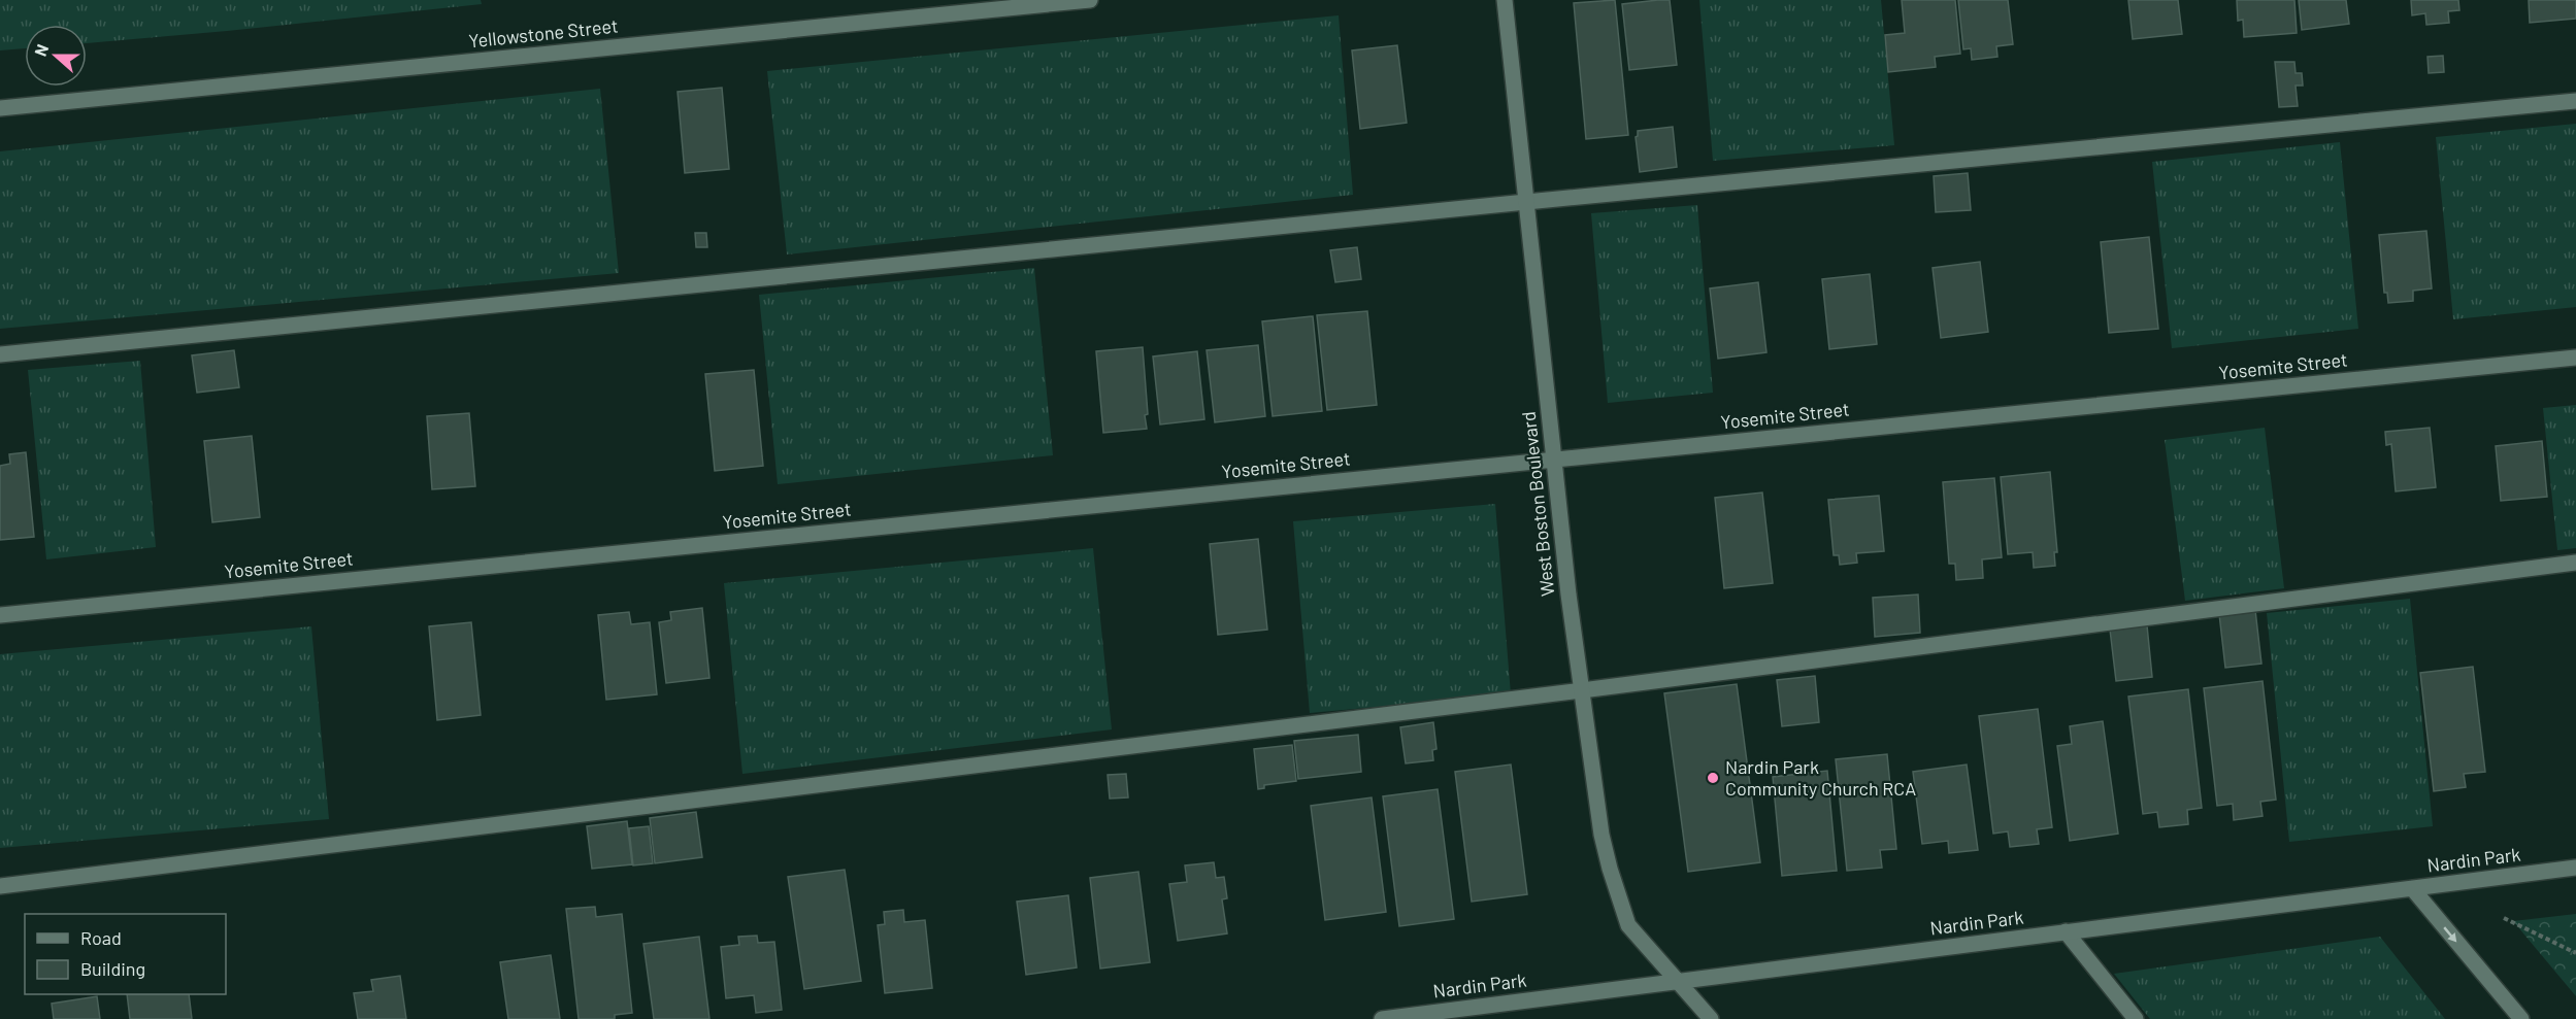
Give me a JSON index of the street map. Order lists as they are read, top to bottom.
{
  "streets": {
    "street": [
      "Yellowstone Street",
      "Yosemite Street",
      "West Boston Boulevard",
      "Nardin Park"
    ]
  },
  "crossings": [
    ["Yosemite Street", "West Boston Boulevard"],
    ["West Boston Boulevard", "Nardin Park"]
  ],
  "places": ["Nardin Park Community Church RCA"],
  "legend": ["Road", "Building"],
  "north": "left"
}
